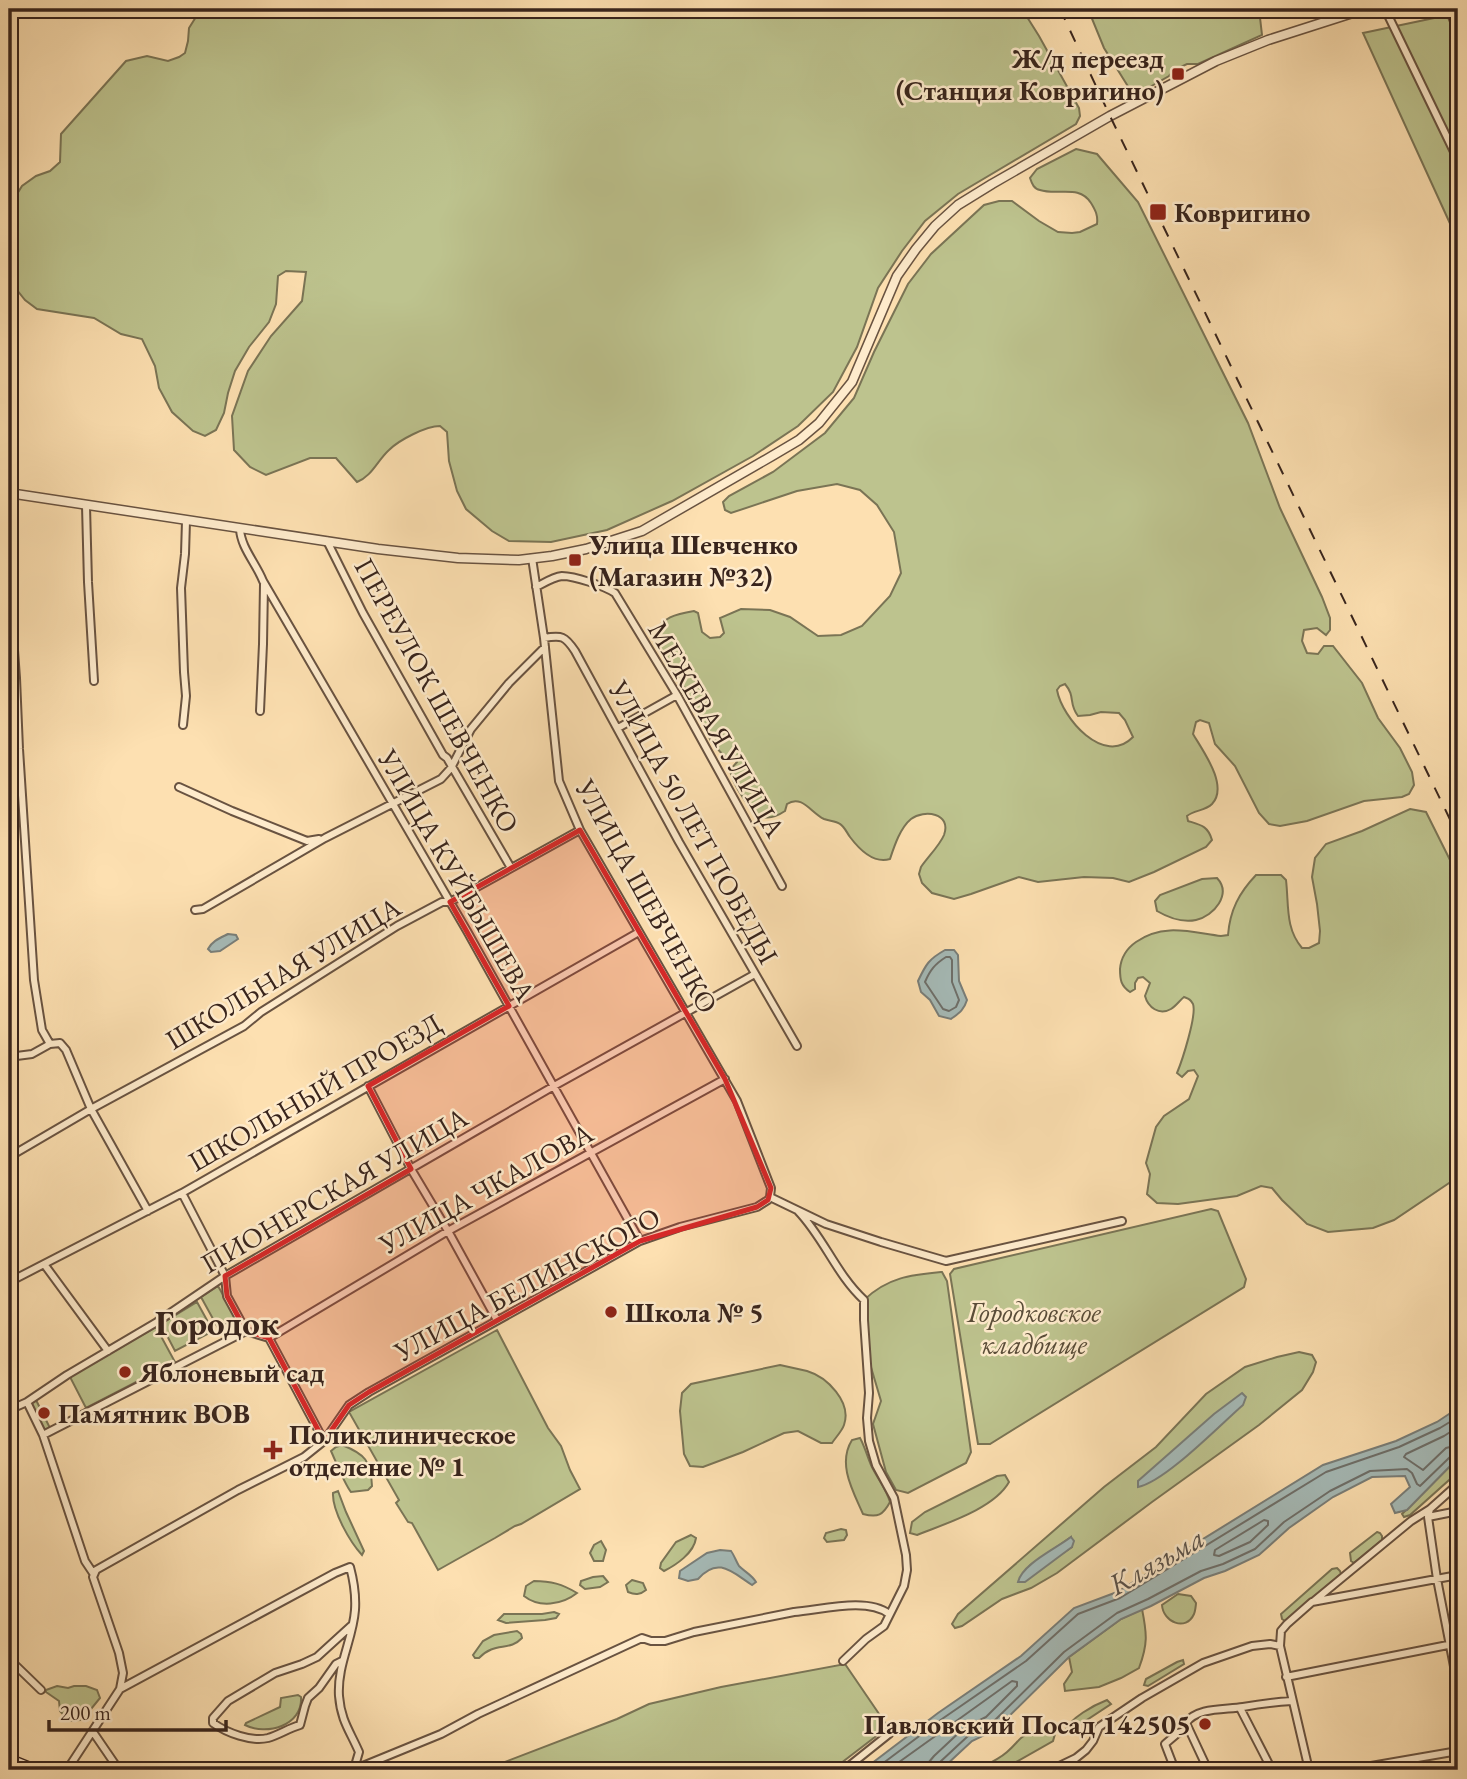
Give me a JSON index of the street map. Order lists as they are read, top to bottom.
{
  "streets": {
    "street": [
      "ПЕРЕУЛОК ШЕВЧЕНКО",
      "МЕЖЕВАЯ УЛИЦА",
      "УЛИЦА 50 ЛЕТ ПОБЕДЫ",
      "УЛИЦА КУЙБЫШЕВА",
      "УЛИЦА ШЕВЧЕНКО",
      "ШКОЛЬНАЯ УЛИЦА",
      "ШКОЛЬНЫЙ ПРОЕЗД",
      "УЛИЦА ЧКАЛОВА",
      "ПИОНЕРСКАЯ УЛИЦА",
      "УЛИЦА БЕЛИНСКОГО"
    ]
  },
  "crossings": [
    ["ПЕРЕУЛОК ШЕВЧЕНКО", "ШКОЛЬНАЯ УЛИЦА"],
    ["МЕЖЕВАЯ УЛИЦА", "УЛИЦА ШЕВЧЕНКО"],
    ["УЛИЦА 50 ЛЕТ ПОБЕДЫ", "УЛИЦА ШЕВЧЕНКО"],
    ["УЛИЦА 50 ЛЕТ ПОБЕДЫ", "ПИОНЕРСКАЯ УЛИЦА"],
    ["УЛИЦА КУЙБЫШЕВА", "ШКОЛЬНАЯ УЛИЦА"],
    ["УЛИЦА КУЙБЫШЕВА", "ШКОЛЬНЫЙ ПРОЕЗД"],
    ["УЛИЦА КУЙБЫШЕВА", "УЛИЦА ЧКАЛОВА"],
    ["УЛИЦА КУЙБЫШЕВА", "ПИОНЕРСКАЯ УЛИЦА"],
    ["УЛИЦА КУЙБЫШЕВА", "УЛИЦА БЕЛИНСКОГО"],
    ["УЛИЦА ШЕВЧЕНКО", "ШКОЛЬНАЯ УЛИЦА"],
    ["УЛИЦА ШЕВЧЕНКО", "ШКОЛЬНЫЙ ПРОЕЗД"],
    ["УЛИЦА ШЕВЧЕНКО", "УЛИЦА ЧКАЛОВА"],
    ["УЛИЦА ШЕВЧЕНКО", "ПИОНЕРСКАЯ УЛИЦА"],
    ["УЛИЦА ШЕВЧЕНКО", "УЛИЦА БЕЛИНСКОГО"]
  ],
  "districts": ["Городок"],
  "water": ["Клязьма"],
  "parks": ["Городковское кладбище"],
  "places": {
    "transit": ["Ж/д переезд (Станция Ковригино)", "Ковригино", "Улица Шевченко (Магазин №32)"],
    "other": [
      "Школа № 5",
      "Яблоневый сад",
      "Памятник ВОВ",
      "Павловский Посад 142505"
    ],
    "health": ["Поликлиническое отделение № 1"]
  },
  "scale_bar": "200 m"
}
